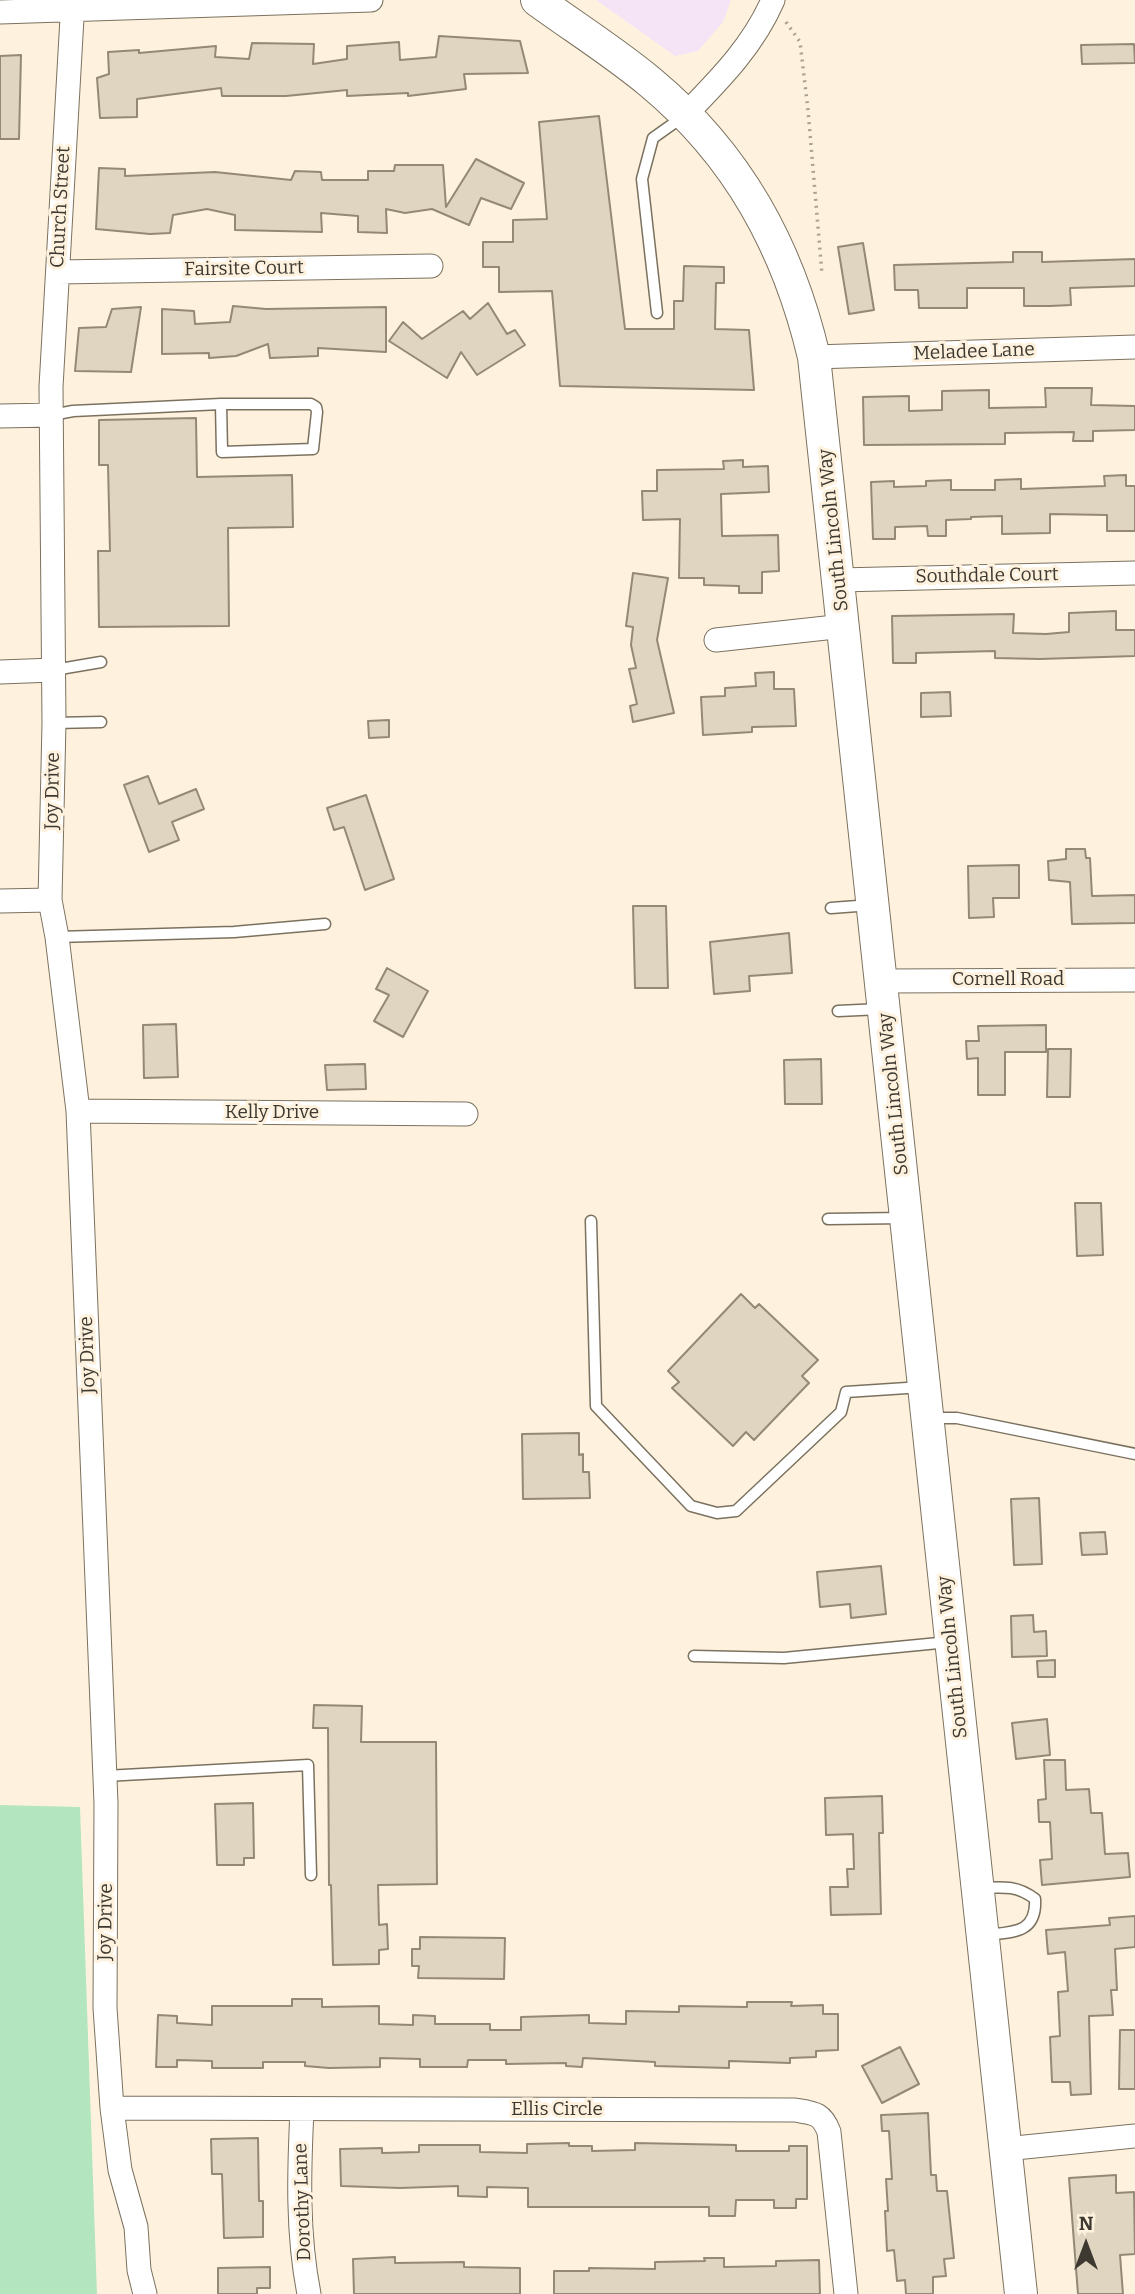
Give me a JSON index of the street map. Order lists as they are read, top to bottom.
{
  "streets": {
    "main road": ["South Lincoln Way"],
    "street": [
      "Church Street",
      "Fairsite Court",
      "Meladee Lane",
      "Southdale Court",
      "Joy Drive",
      "Cornell Road",
      "Kelly Drive",
      "Ellis Circle",
      "Dorothy Lane"
    ]
  },
  "crossings": [
    ["Church Street", "Fairsite Court"],
    ["Church Street", "Joy Drive"],
    ["Meladee Lane", "South Lincoln Way"],
    ["South Lincoln Way", "Southdale Court"],
    ["South Lincoln Way", "Cornell Road"],
    ["Joy Drive", "Kelly Drive"],
    ["Joy Drive", "Ellis Circle"],
    ["Ellis Circle", "Dorothy Lane"]
  ],
  "north": "top"
}
